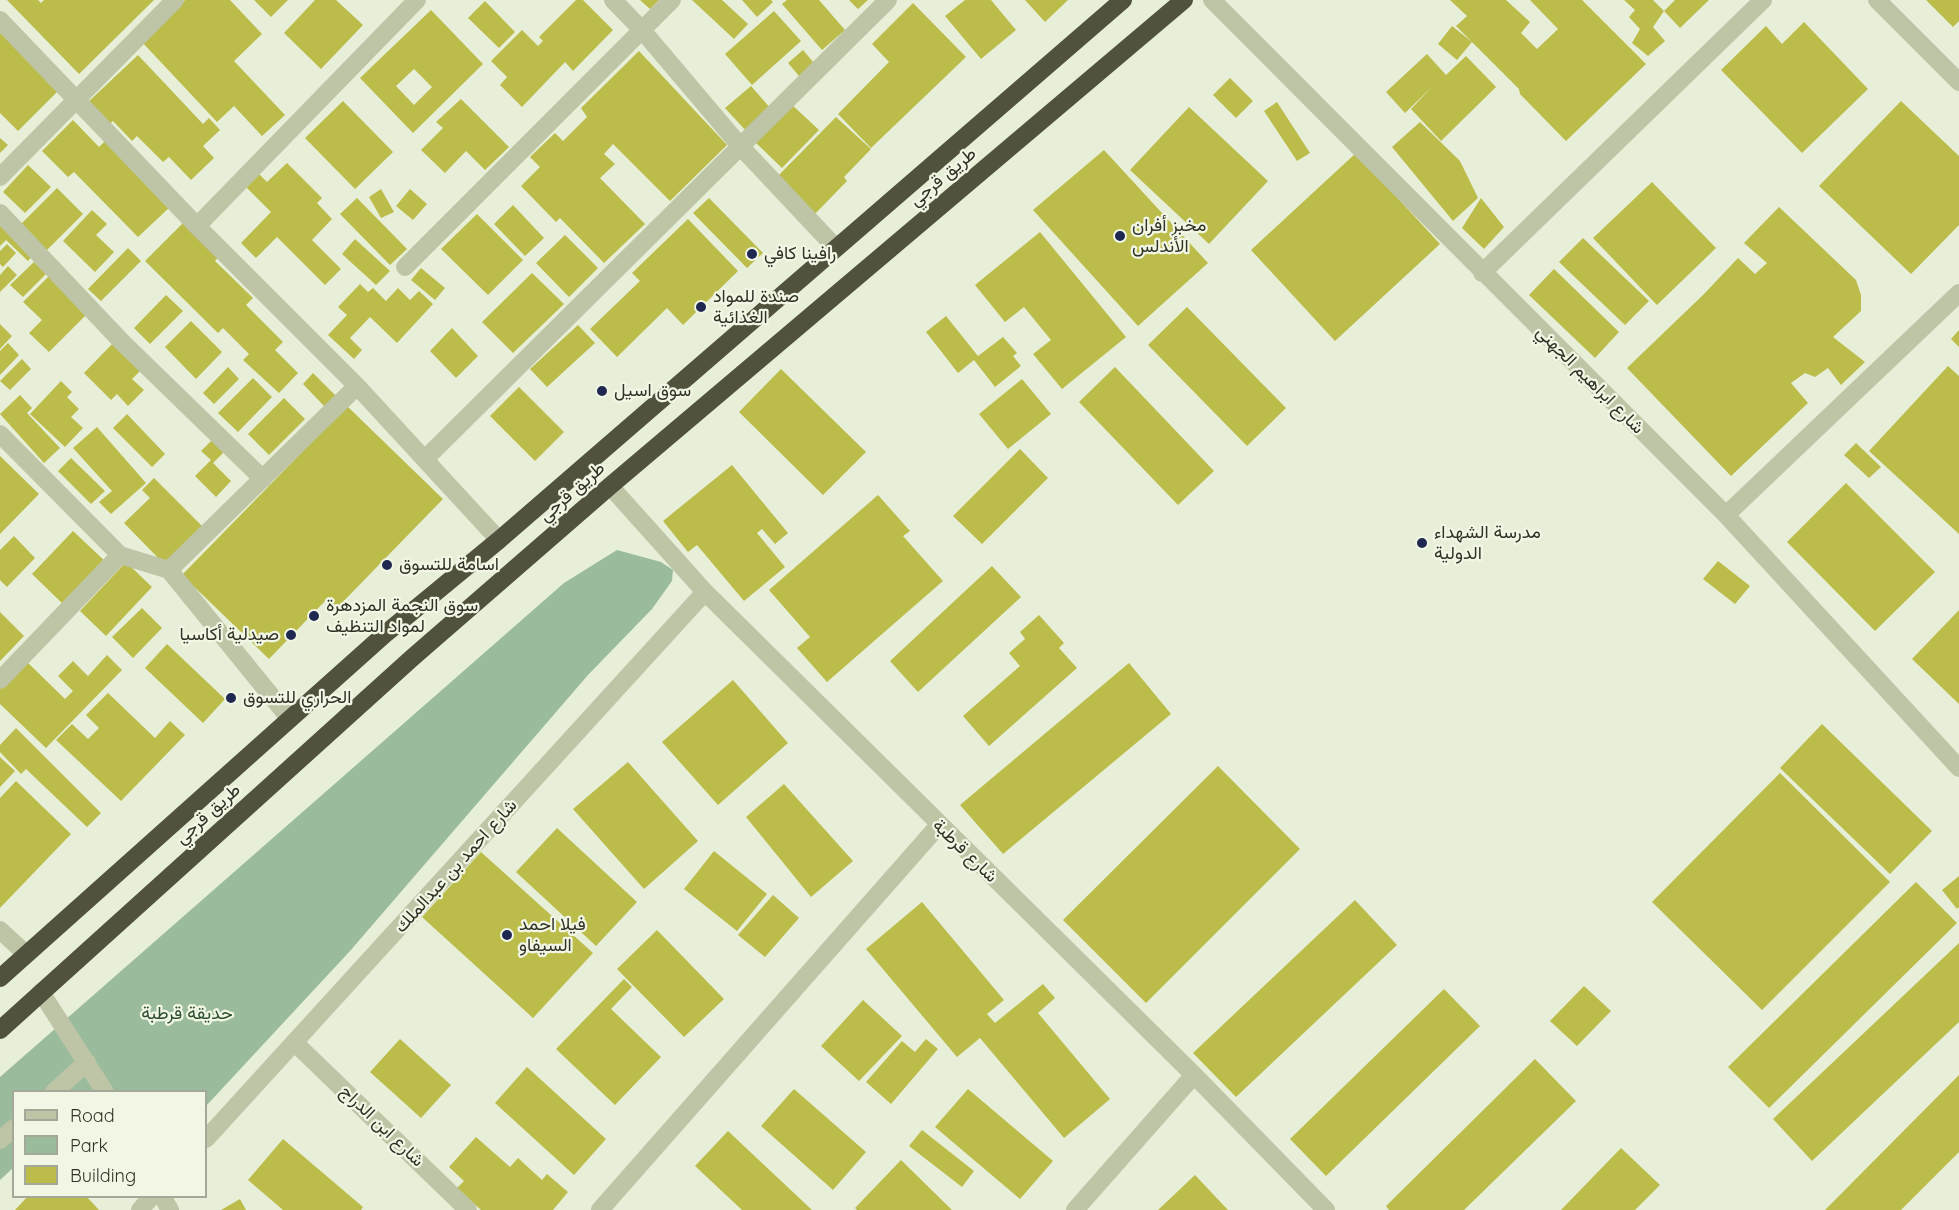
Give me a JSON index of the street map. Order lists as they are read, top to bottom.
{
  "streets": {
    "highway": ["طريق قرجي"],
    "street": [
      "شارع ابراهيم الجهني",
      "شارع قرطبة",
      "شارع احمد بن عبدالملك",
      "شارع ابن الدراج"
    ]
  },
  "crossings": [
    ["طريق قرجي", "شارع قرطبة"],
    ["شارع قرطبة", "شارع احمد بن عبدالملك"],
    ["شارع احمد بن عبدالملك", "شارع ابن الدراج"]
  ],
  "parks": ["حديقة قرطبة"],
  "places": [
    "مخبز أفران الأندلس",
    "رافينا كافي",
    "صندة للمواد الغذائية",
    "سوق اسيل",
    "مدرسة الشهداء الدولية",
    "اسامة للتسوق",
    "سوق النجمة المزدهرة لمواد التنظيف",
    "صيدلية أكاسيا",
    "الحراري للتسوق",
    "فيلا احمد السيفاو"
  ],
  "legend": ["Road", "Park", "Building"]
}
